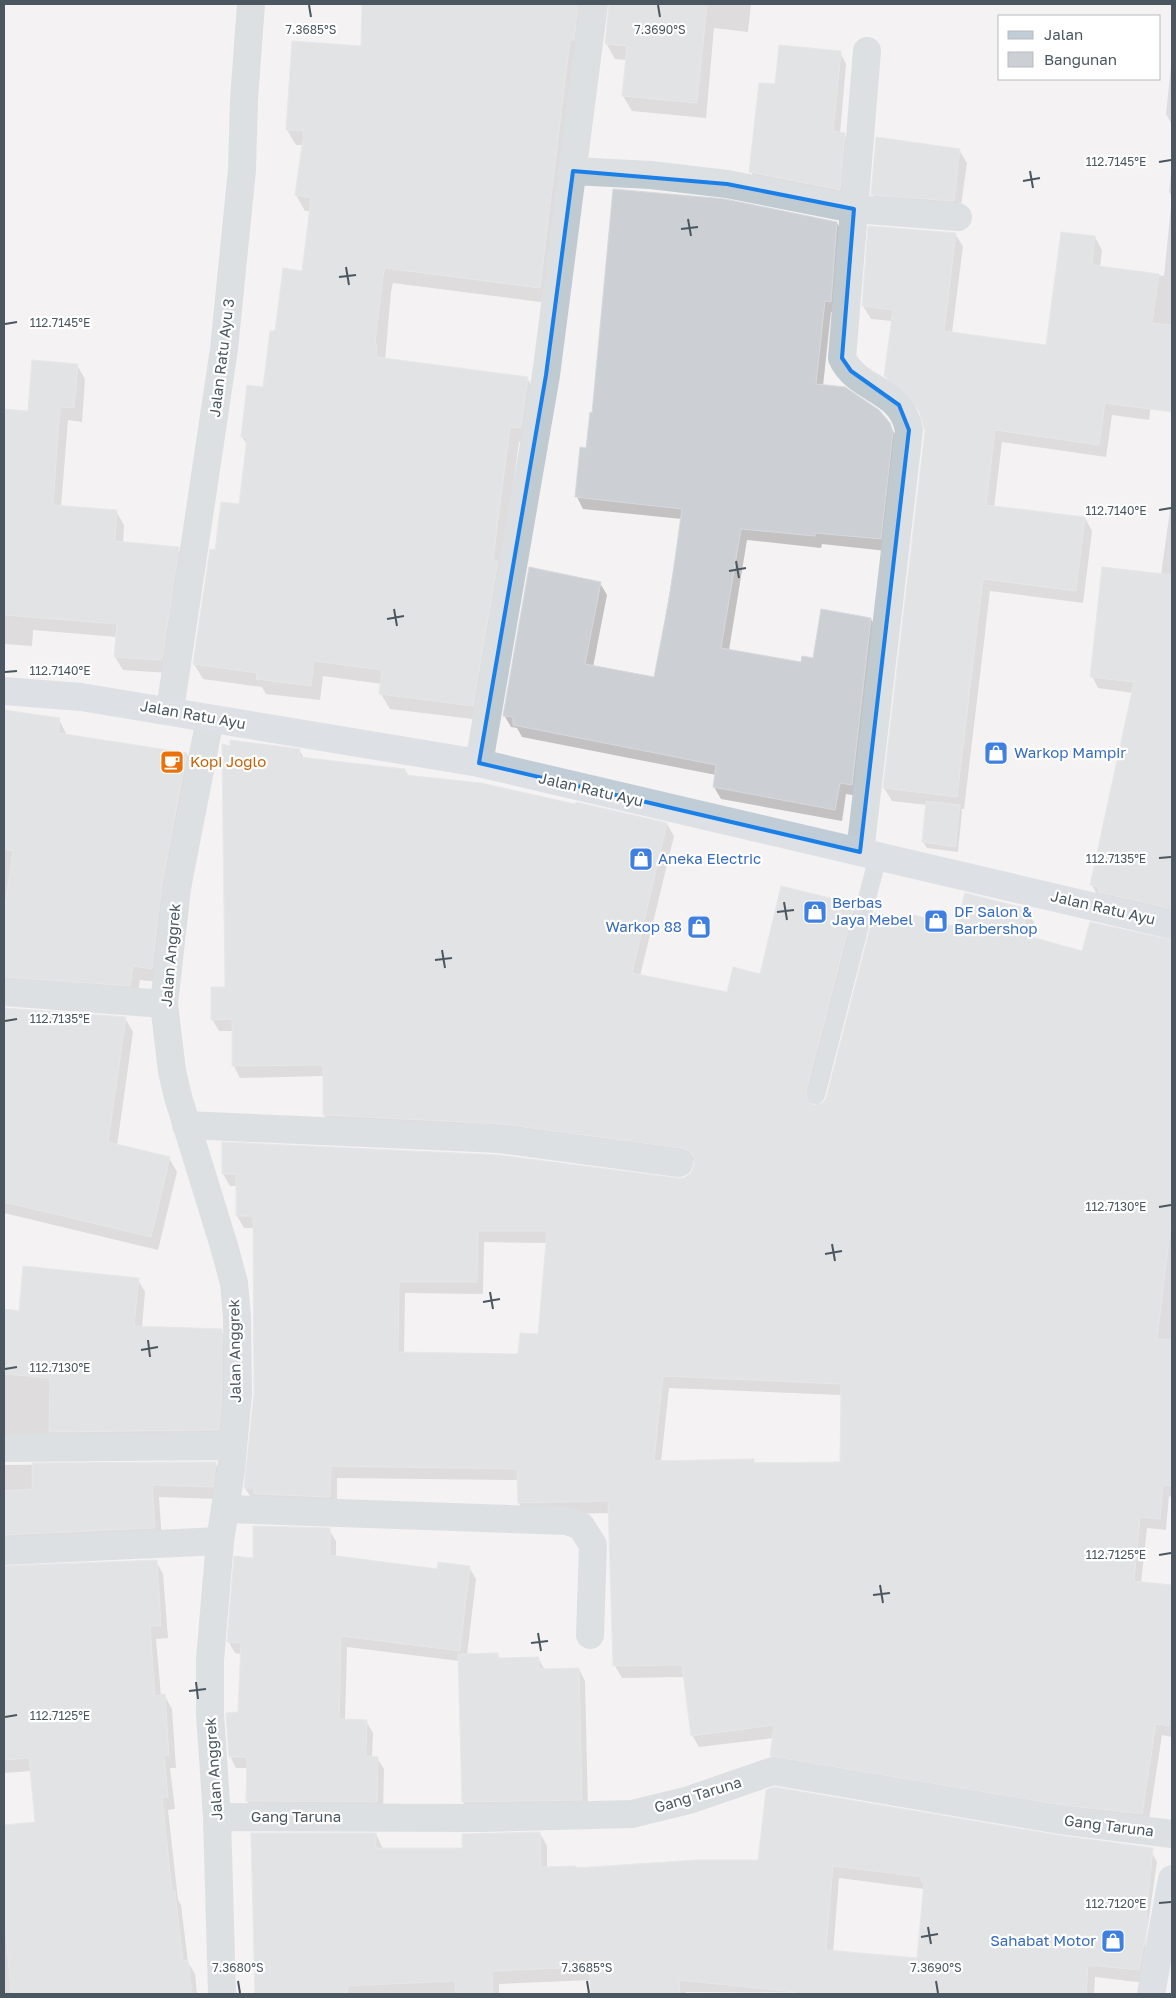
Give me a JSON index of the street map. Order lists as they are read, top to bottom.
{
  "streets": {
    "street": [
      "Jalan Ratu Ayu 3",
      "Jalan Ratu Ayu",
      "Jalan Anggrek",
      "Gang Taruna"
    ]
  },
  "crossings": [
    ["Jalan Ratu Ayu 3", "Jalan Ratu Ayu"],
    ["Jalan Ratu Ayu", "Jalan Anggrek"],
    ["Jalan Anggrek", "Gang Taruna"]
  ],
  "places": {
    "shop": [
      "Warkop Mampir",
      "Aneka Electric",
      "Berbas Jaya Mebel",
      "DF Salon & Barbershop",
      "Warkop 88",
      "Sahabat Motor"
    ],
    "cafe": ["Kopi Joglo"]
  },
  "legend": ["Jalan", "Bangunan"],
  "coordinates": [
    "7.3685°S",
    "7.3690°S",
    "112.7145°E",
    "112.7140°E",
    "112.7135°E",
    "112.7130°E",
    "112.7125°E",
    "112.7120°E",
    "7.3680°S"
  ]
}
